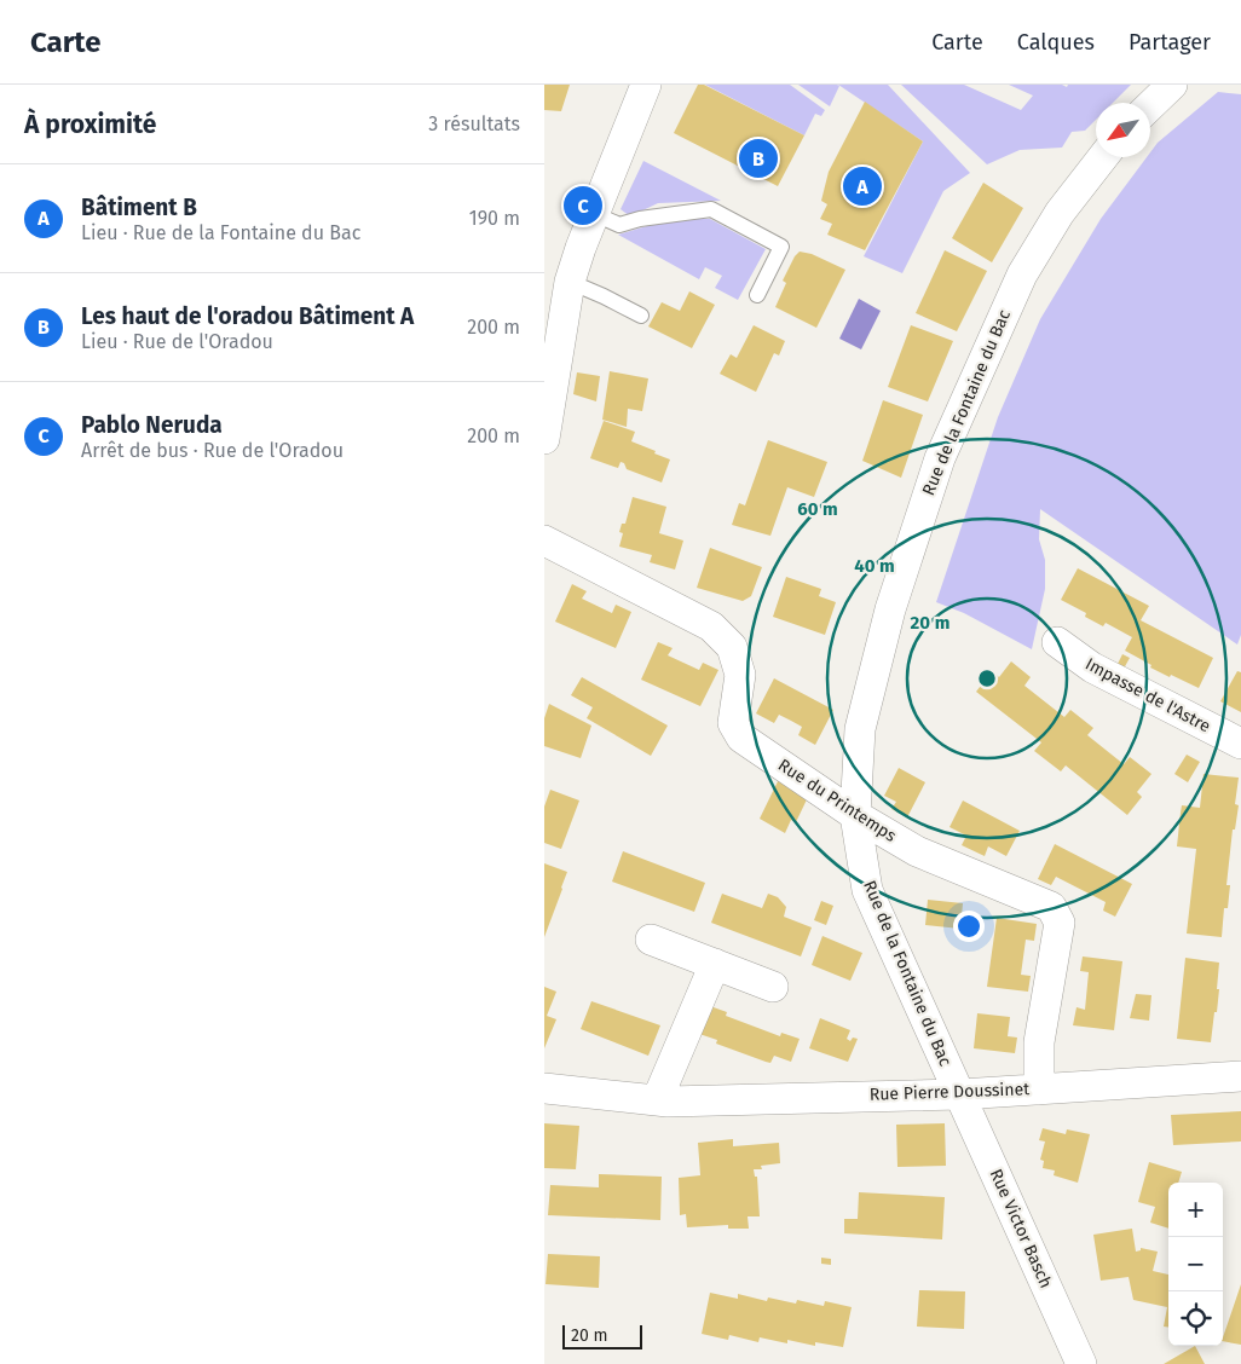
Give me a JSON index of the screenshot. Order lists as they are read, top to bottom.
{
  "streets": {
    "street": [
      "Rue de la Fontaine du Bac",
      "Impasse de l'Astre",
      "Rue du Printemps",
      "Rue Pierre Doussinet",
      "Rue Victor Basch"
    ]
  },
  "crossings": [
    ["Rue de la Fontaine du Bac", "Rue du Printemps"],
    ["Rue de la Fontaine du Bac", "Rue Pierre Doussinet"],
    ["Rue de la Fontaine du Bac", "Rue Victor Basch"],
    ["Rue du Printemps", "Rue Pierre Doussinet"],
    ["Rue Pierre Doussinet", "Rue Victor Basch"]
  ],
  "scale_bar": "20 m",
  "north": "bottom left",
  "page": {
    "header": "Carte",
    "nav": ["Carte", "Calques", "Partager"],
    "heading": ["À proximité", "3 résultats"],
    "pins": ["B", "A", "C"],
    "list": [
      {
        "mark": "A",
        "name": "Bâtiment B",
        "note": "Lieu · Rue de la Fontaine du Bac",
        "value": "190 m"
      },
      {
        "mark": "B",
        "name": "Les haut de l'oradou Bâtiment A",
        "note": "Lieu · Rue de l'Oradou",
        "value": "200 m"
      },
      {
        "mark": "C",
        "name": "Pablo Neruda",
        "note": "Arrêt de bus · Rue de l'Oradou",
        "value": "200 m"
      }
    ],
    "map_buttons": ["+", "−"],
    "scale": "20 m"
  },
  "rings": ["60 m", "40 m", "20 m"]
}
